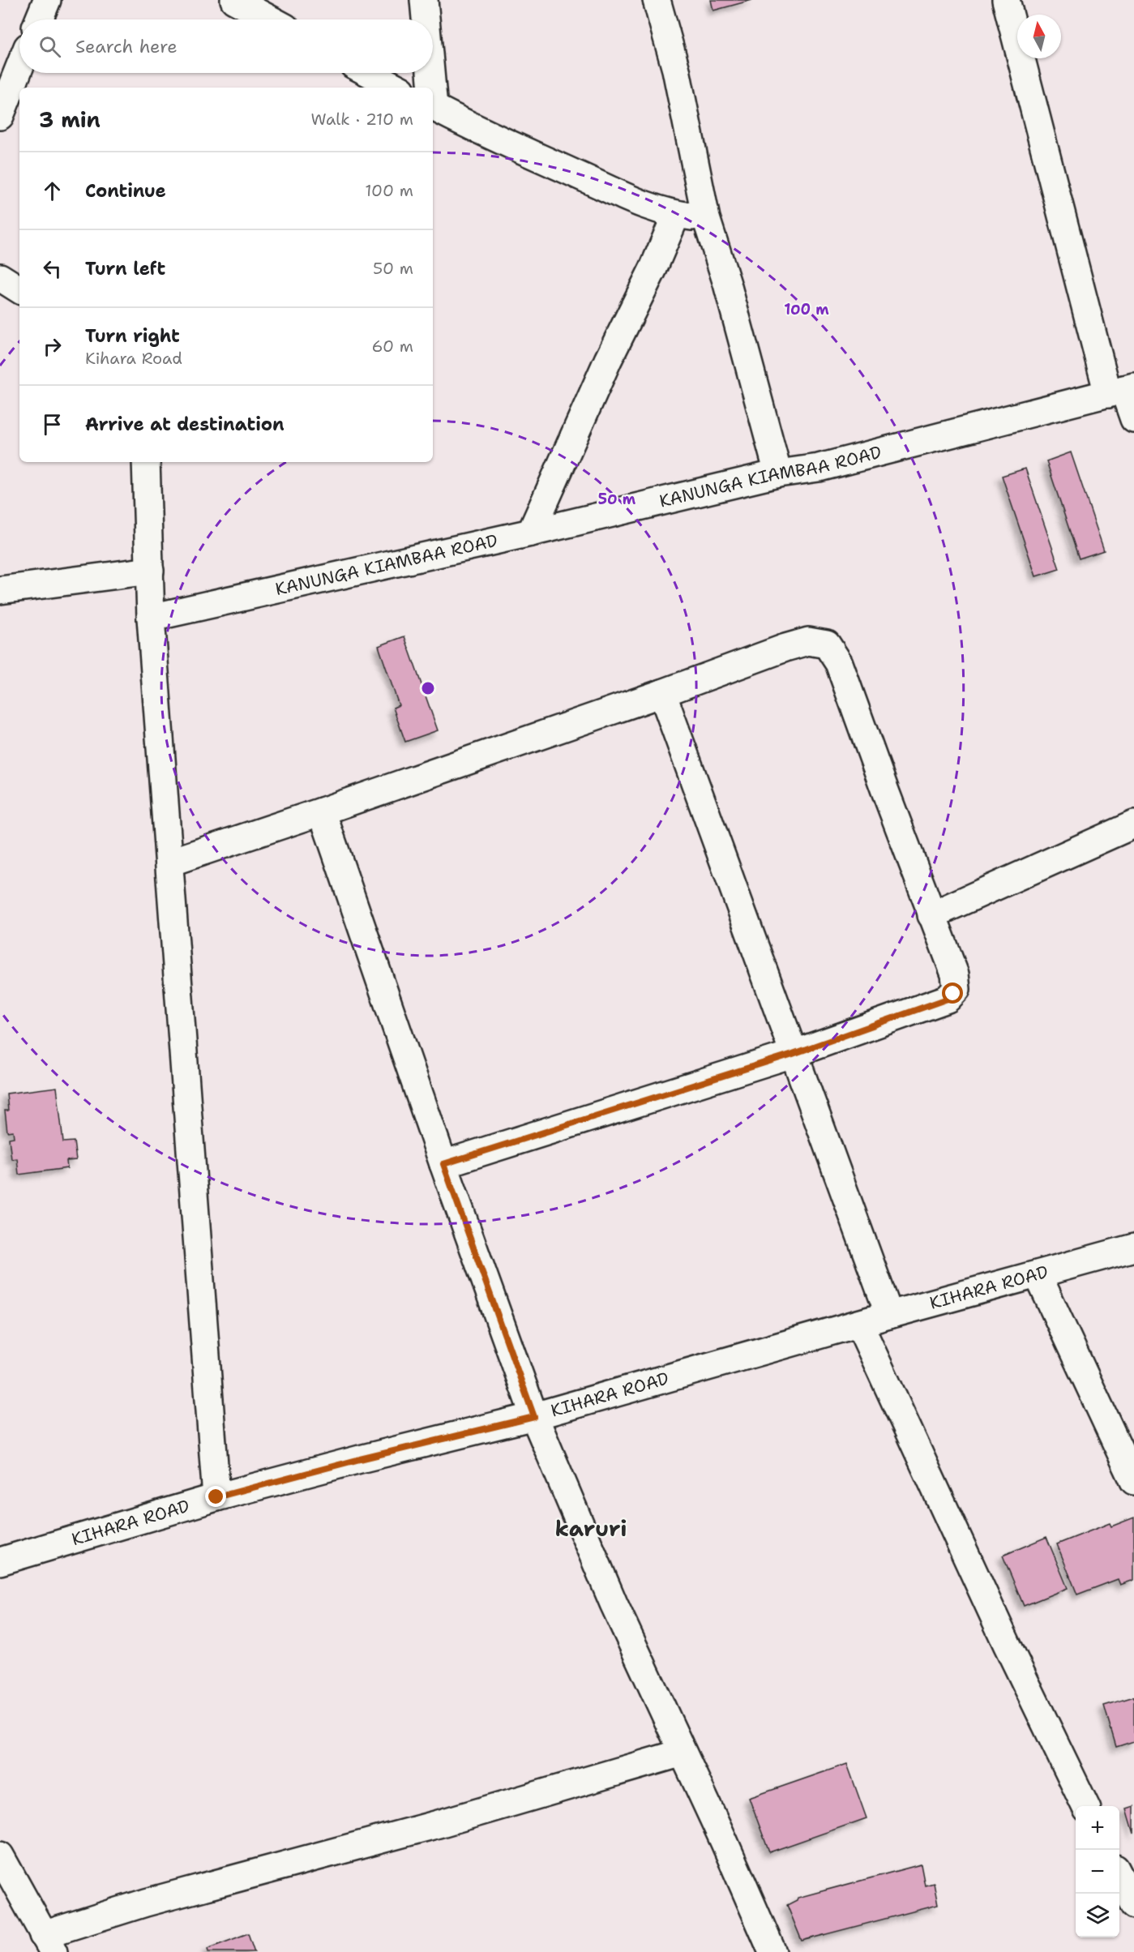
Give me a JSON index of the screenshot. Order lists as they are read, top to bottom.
{
  "streets": {
    "street": ["KANUNGA KIAMBAA ROAD", "KIHARA ROAD"]
  },
  "districts": ["karuri"],
  "north": "top",
  "page": {
    "search": "Search here",
    "heading": ["3 min", "Walk · 210 m"],
    "list": [
      ["Continue", "100 m"],
      ["Turn left", "50 m"],
      ["Turn right", "Kihara Road", "60 m"],
      "Arrive at destination"
    ],
    "map_buttons": ["+", "−"]
  },
  "rings": ["100 m", "50 m"]
}
